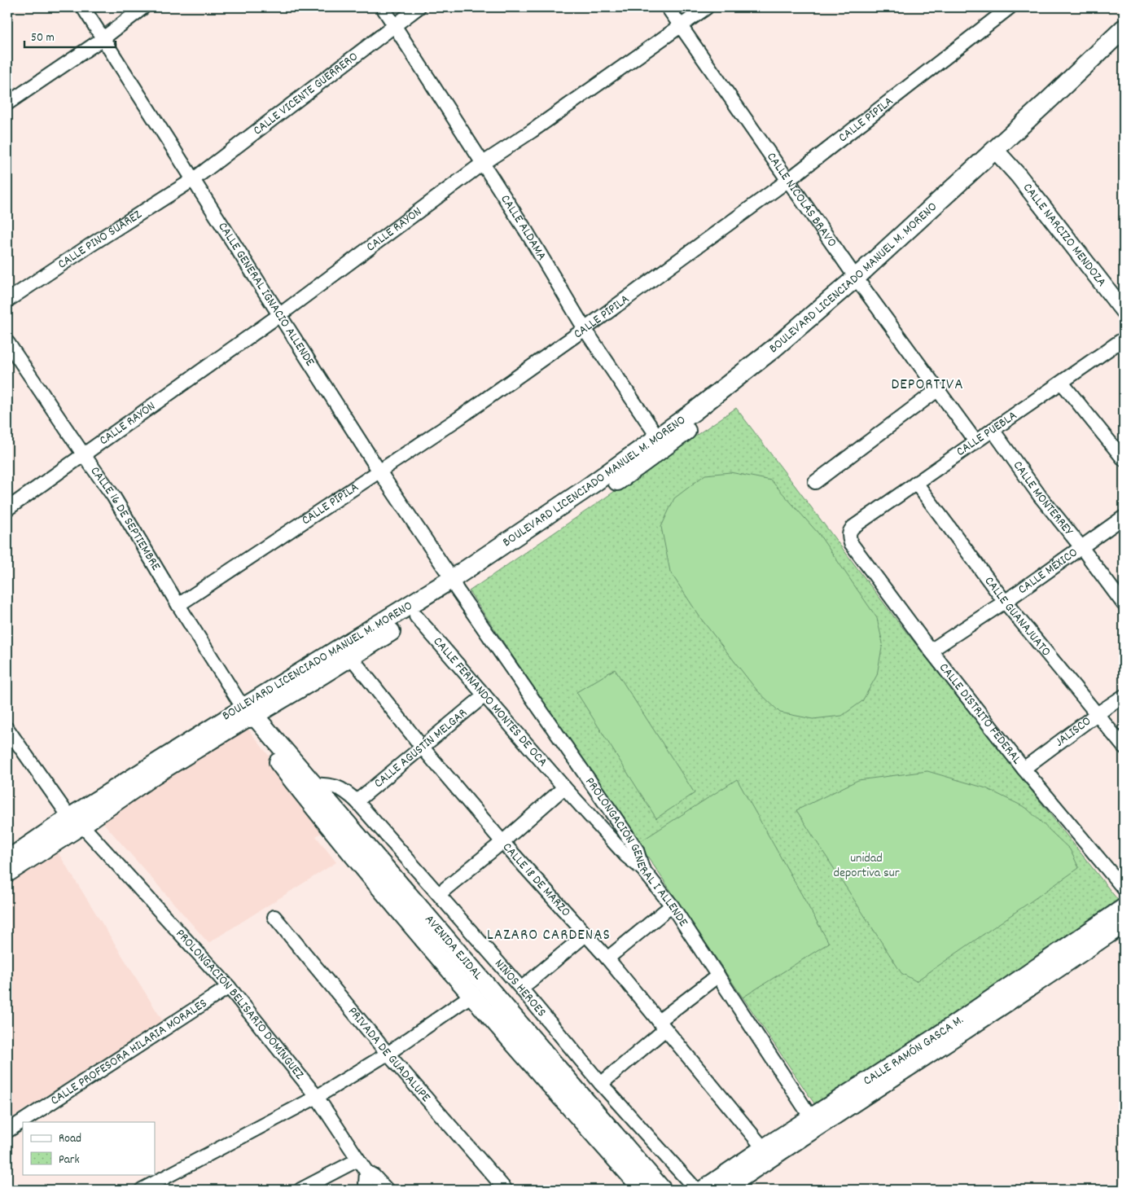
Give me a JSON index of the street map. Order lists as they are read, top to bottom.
{
  "streets": {
    "main road": ["BOULEVARD LICENCIADO MANUEL M. MORENO", "AVENIDA EJIDAL"],
    "street": [
      "CALLE VICENTE GUERRERO",
      "CALLE PÍPILA",
      "CALLE NICOLÁS BRAVO",
      "CALLE ALDAMA",
      "CALLE RAYÓN",
      "CALLE NARCIZO MENDOZA",
      "CALLE PINO SUÁREZ",
      "CALLE GENERAL IGNACIO ALLENDE",
      "CALLE PUEBLA",
      "CALLE MONTERREY",
      "CALLE 16 DE SEPTIEMBRE",
      "CALLE MÉXICO",
      "CALLE GUANAJUATO",
      "CALLE FERNANDO MONTES DE OCA",
      "CALLE DISTRITO FEDERAL",
      "JALISCO",
      "CALLE AGUSTÍN MELGAR",
      "PROLONGACIÓN GENERAL I ALLENDE",
      "CALLE 18 DE MARZO",
      "NIÑOS HEROES",
      "PROLONGACIÓN BELISARIO DOMÍNGUEZ",
      "CALLE RAMÓN GASCA M.",
      "CALLE PROFESORA HILARIA MORALES",
      "PRIVADA DE GUADALUPE"
    ]
  },
  "crossings": [
    ["CALLE VICENTE GUERRERO", "CALLE ALDAMA"],
    ["CALLE VICENTE GUERRERO", "CALLE PINO SUÁREZ"],
    ["CALLE VICENTE GUERRERO", "CALLE GENERAL IGNACIO ALLENDE"],
    ["CALLE PÍPILA", "CALLE NICOLÁS BRAVO"],
    ["CALLE PÍPILA", "CALLE ALDAMA"],
    ["CALLE PÍPILA", "CALLE GENERAL IGNACIO ALLENDE"],
    ["CALLE PÍPILA", "CALLE 16 DE SEPTIEMBRE"],
    ["CALLE NICOLÁS BRAVO", "CALLE RAYÓN"],
    ["CALLE NICOLÁS BRAVO", "BOULEVARD LICENCIADO MANUEL M. MORENO"],
    ["CALLE NICOLÁS BRAVO", "CALLE PUEBLA"],
    ["CALLE ALDAMA", "CALLE RAYÓN"],
    ["CALLE ALDAMA", "BOULEVARD LICENCIADO MANUEL M. MORENO"],
    ["CALLE RAYÓN", "CALLE GENERAL IGNACIO ALLENDE"],
    ["CALLE RAYÓN", "CALLE 16 DE SEPTIEMBRE"],
    ["CALLE NARCIZO MENDOZA", "BOULEVARD LICENCIADO MANUEL M. MORENO"],
    ["CALLE PINO SUÁREZ", "CALLE GENERAL IGNACIO ALLENDE"],
    ["BOULEVARD LICENCIADO MANUEL M. MORENO", "CALLE GENERAL IGNACIO ALLENDE"],
    ["BOULEVARD LICENCIADO MANUEL M. MORENO", "CALLE 16 DE SEPTIEMBRE"],
    ["BOULEVARD LICENCIADO MANUEL M. MORENO", "CALLE FERNANDO MONTES DE OCA"],
    ["BOULEVARD LICENCIADO MANUEL M. MORENO", "PROLONGACIÓN GENERAL I ALLENDE"],
    ["BOULEVARD LICENCIADO MANUEL M. MORENO", "CALLE 18 DE MARZO"],
    ["BOULEVARD LICENCIADO MANUEL M. MORENO", "AVENIDA EJIDAL"],
    ["BOULEVARD LICENCIADO MANUEL M. MORENO", "PROLONGACIÓN BELISARIO DOMÍNGUEZ"],
    ["CALLE GENERAL IGNACIO ALLENDE", "PROLONGACIÓN GENERAL I ALLENDE"],
    ["CALLE PUEBLA", "CALLE MONTERREY"],
    ["CALLE PUEBLA", "CALLE GUANAJUATO"],
    ["CALLE PUEBLA", "CALLE DISTRITO FEDERAL"],
    ["CALLE MONTERREY", "CALLE MÉXICO"],
    ["CALLE 16 DE SEPTIEMBRE", "AVENIDA EJIDAL"],
    ["CALLE MÉXICO", "CALLE GUANAJUATO"],
    ["CALLE MÉXICO", "CALLE DISTRITO FEDERAL"],
    ["CALLE GUANAJUATO", "JALISCO"],
    ["CALLE FERNANDO MONTES DE OCA", "CALLE AGUSTÍN MELGAR"],
    ["CALLE FERNANDO MONTES DE OCA", "PROLONGACIÓN GENERAL I ALLENDE"],
    ["CALLE DISTRITO FEDERAL", "JALISCO"],
    ["CALLE AGUSTÍN MELGAR", "CALLE 18 DE MARZO"],
    ["CALLE AGUSTÍN MELGAR", "NIÑOS HEROES"],
    ["PROLONGACIÓN GENERAL I ALLENDE", "CALLE RAMÓN GASCA M."],
    ["CALLE 18 DE MARZO", "CALLE RAMÓN GASCA M."],
    ["AVENIDA EJIDAL", "NIÑOS HEROES"],
    ["PROLONGACIÓN BELISARIO DOMÍNGUEZ", "CALLE PROFESORA HILARIA MORALES"]
  ],
  "districts": ["DEPORTIVA", "LAZARO CARDENAS"],
  "parks": ["unidad deportiva sur"],
  "legend": ["Road", "Park"],
  "scale_bar": "50 m"
}
